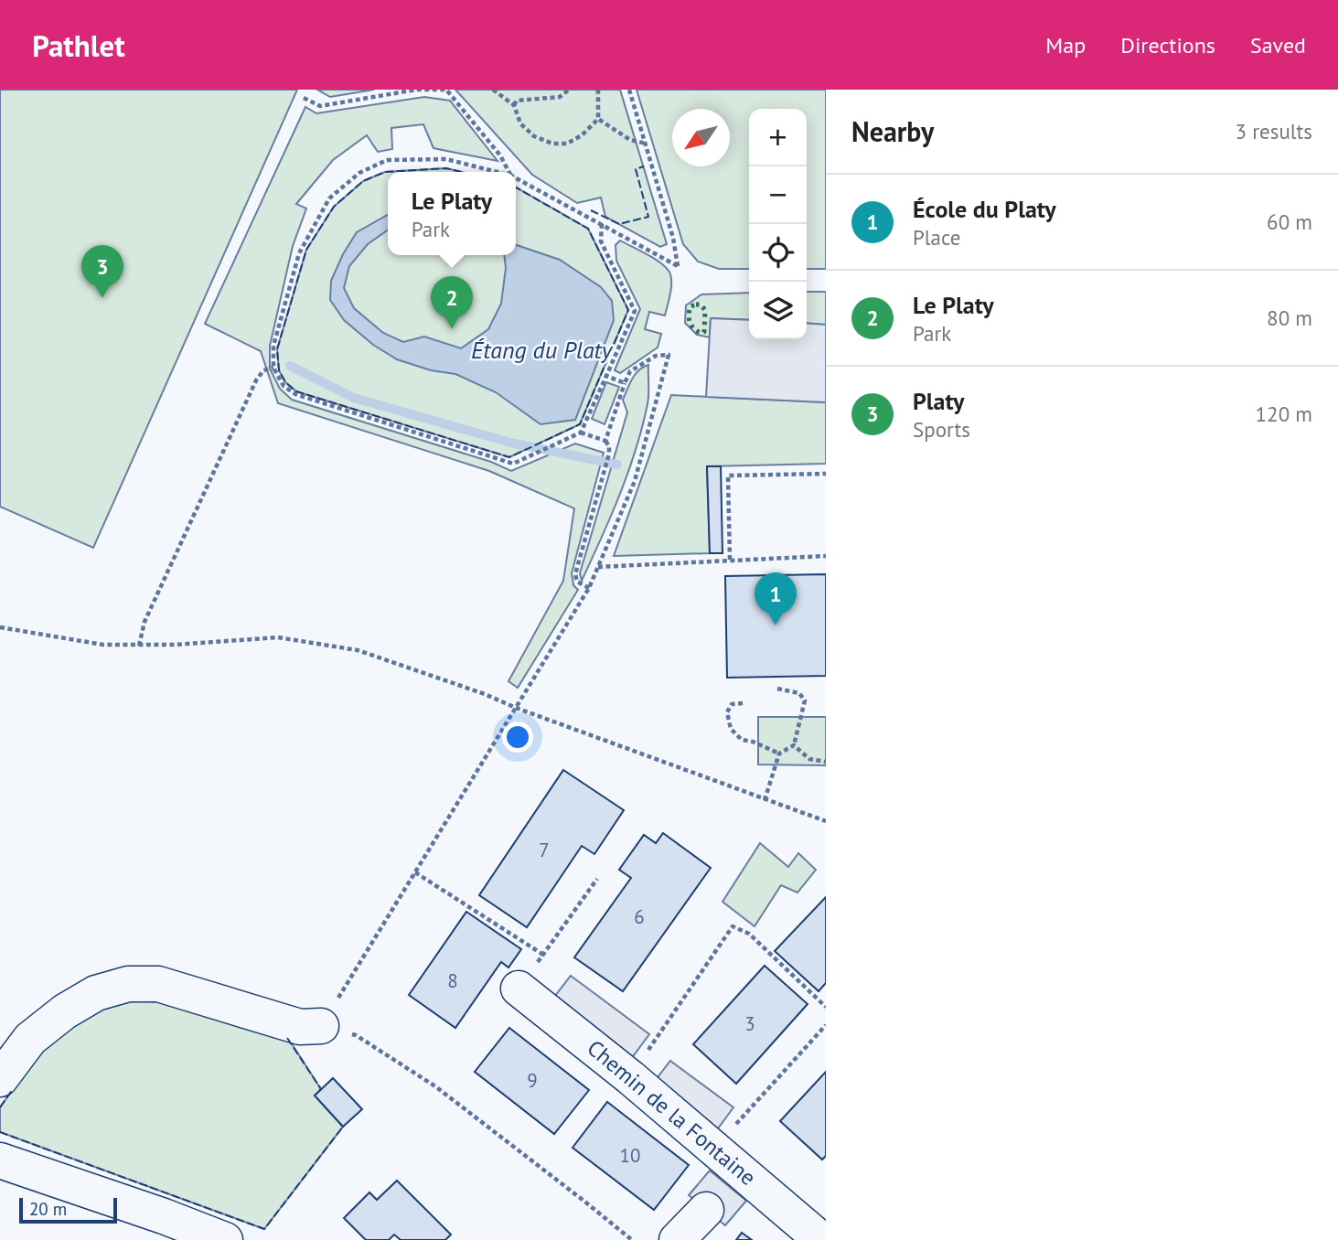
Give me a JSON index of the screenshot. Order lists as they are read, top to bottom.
{
  "streets": {
    "street": ["Chemin de la Fontaine"]
  },
  "water": ["Étang du Platy"],
  "house_numbers": [
    "7",
    "6",
    "8",
    "3",
    "9",
    "10"
  ],
  "scale_bar": "20 m",
  "north": "bottom left",
  "page": {
    "header": "Pathlet",
    "nav": ["Map", "Directions", "Saved"],
    "heading": ["Nearby", "3 results"],
    "map_buttons": ["+", "−"],
    "popup": ["Le Platy", "Park"],
    "list": [
      {
        "mark": "1",
        "name": "École du Platy",
        "note": "Place",
        "value": "60 m"
      },
      {
        "mark": "2",
        "name": "Le Platy",
        "note": "Park",
        "value": "80 m"
      },
      {
        "mark": "3",
        "name": "Platy",
        "note": "Sports",
        "value": "120 m"
      }
    ],
    "pins": ["3", "2", "1"],
    "scale": "20 m"
  }
}
